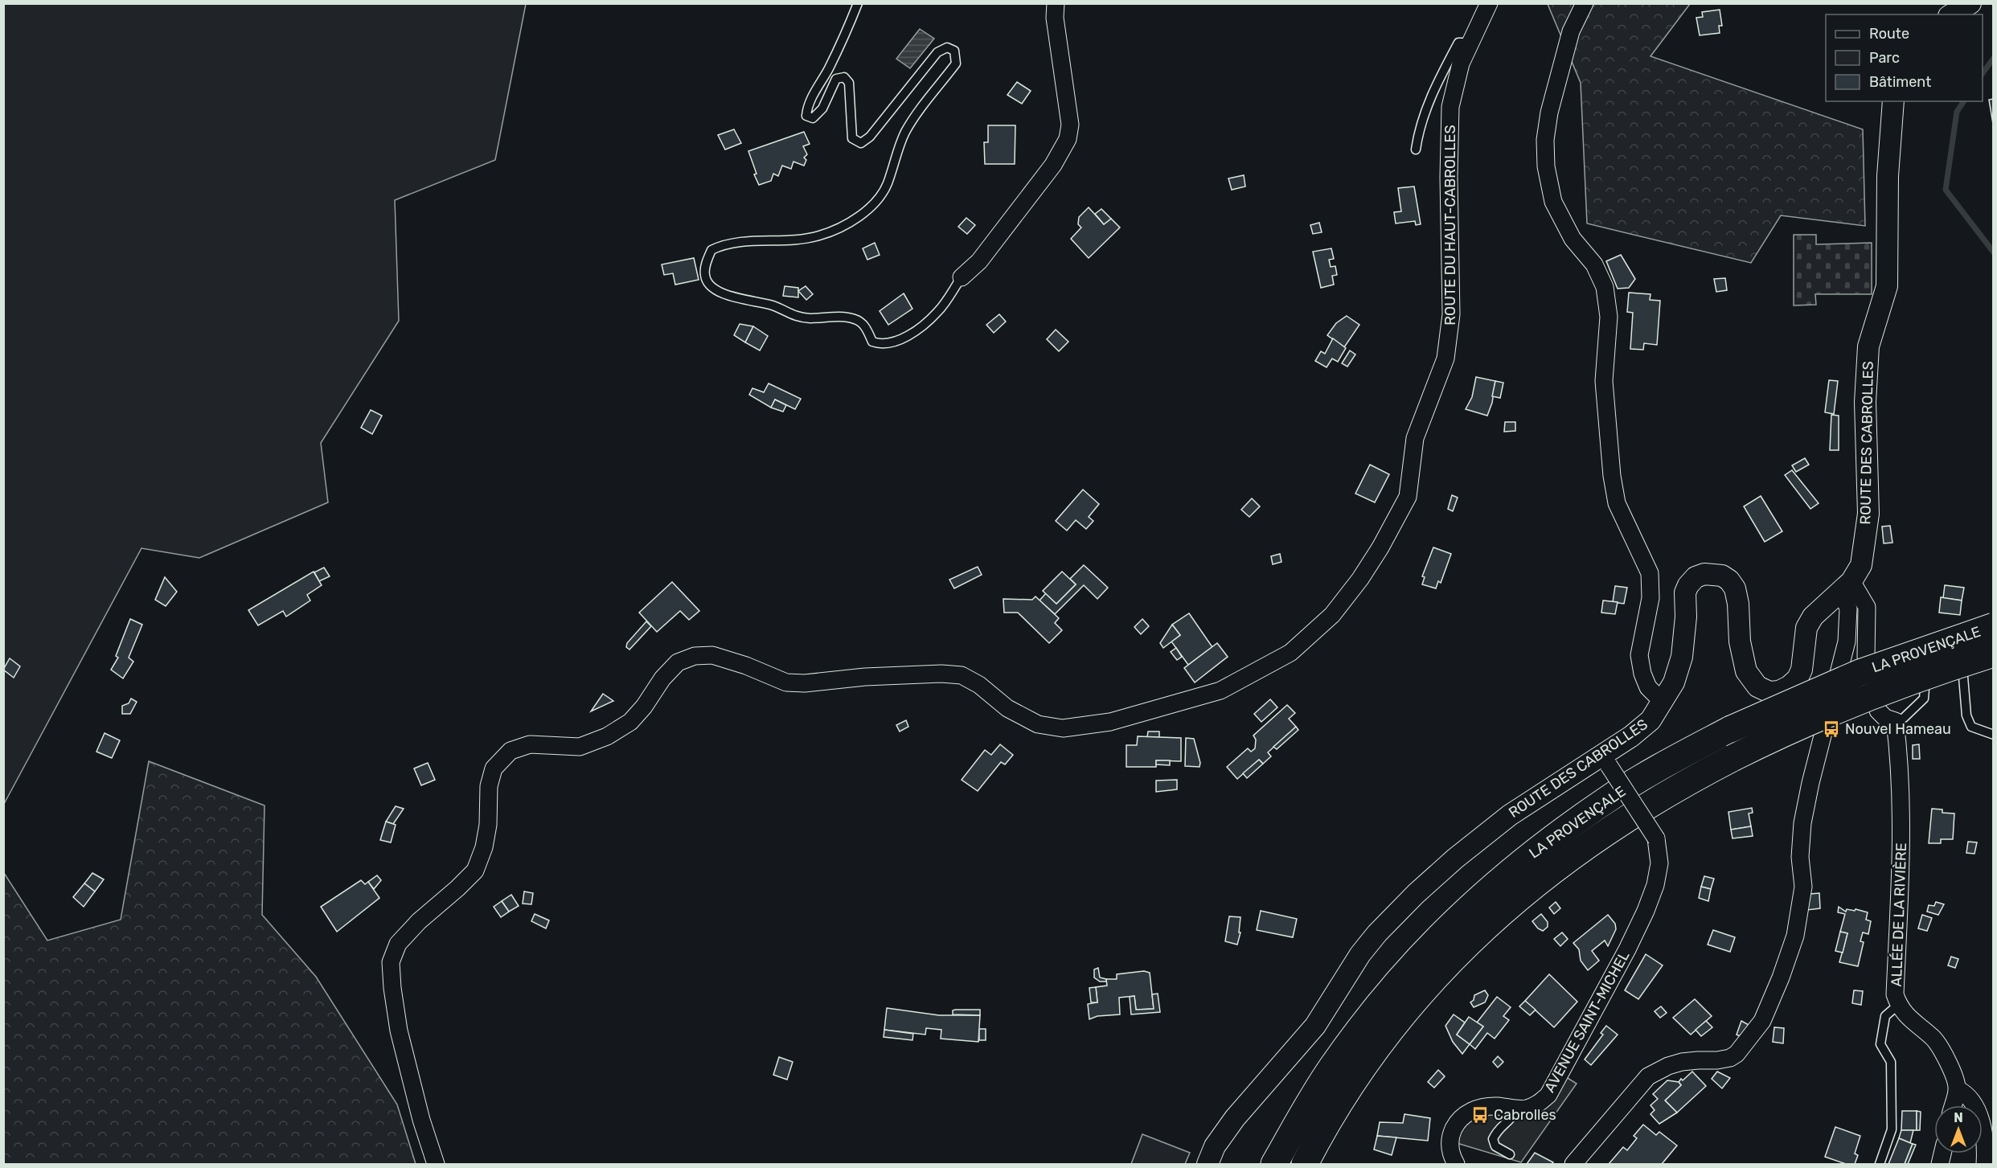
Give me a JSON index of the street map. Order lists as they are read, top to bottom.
{
  "streets": {
    "highway": ["LA PROVENÇALE"],
    "street": [
      "ROUTE DU HAUT-CABROLLES",
      "ROUTE DES CABROLLES",
      "ALLÉE DE LA RIVIÈRE",
      "AVENUE SAINT-MICHEL"
    ]
  },
  "crossings": [
    ["ROUTE DES CABROLLES", "AVENUE SAINT-MICHEL"]
  ],
  "places": {
    "bus stop": ["Nouvel Hameau", "Cabrolles"]
  },
  "legend": ["Route", "Parc", "Bâtiment"],
  "north": "top"
}
